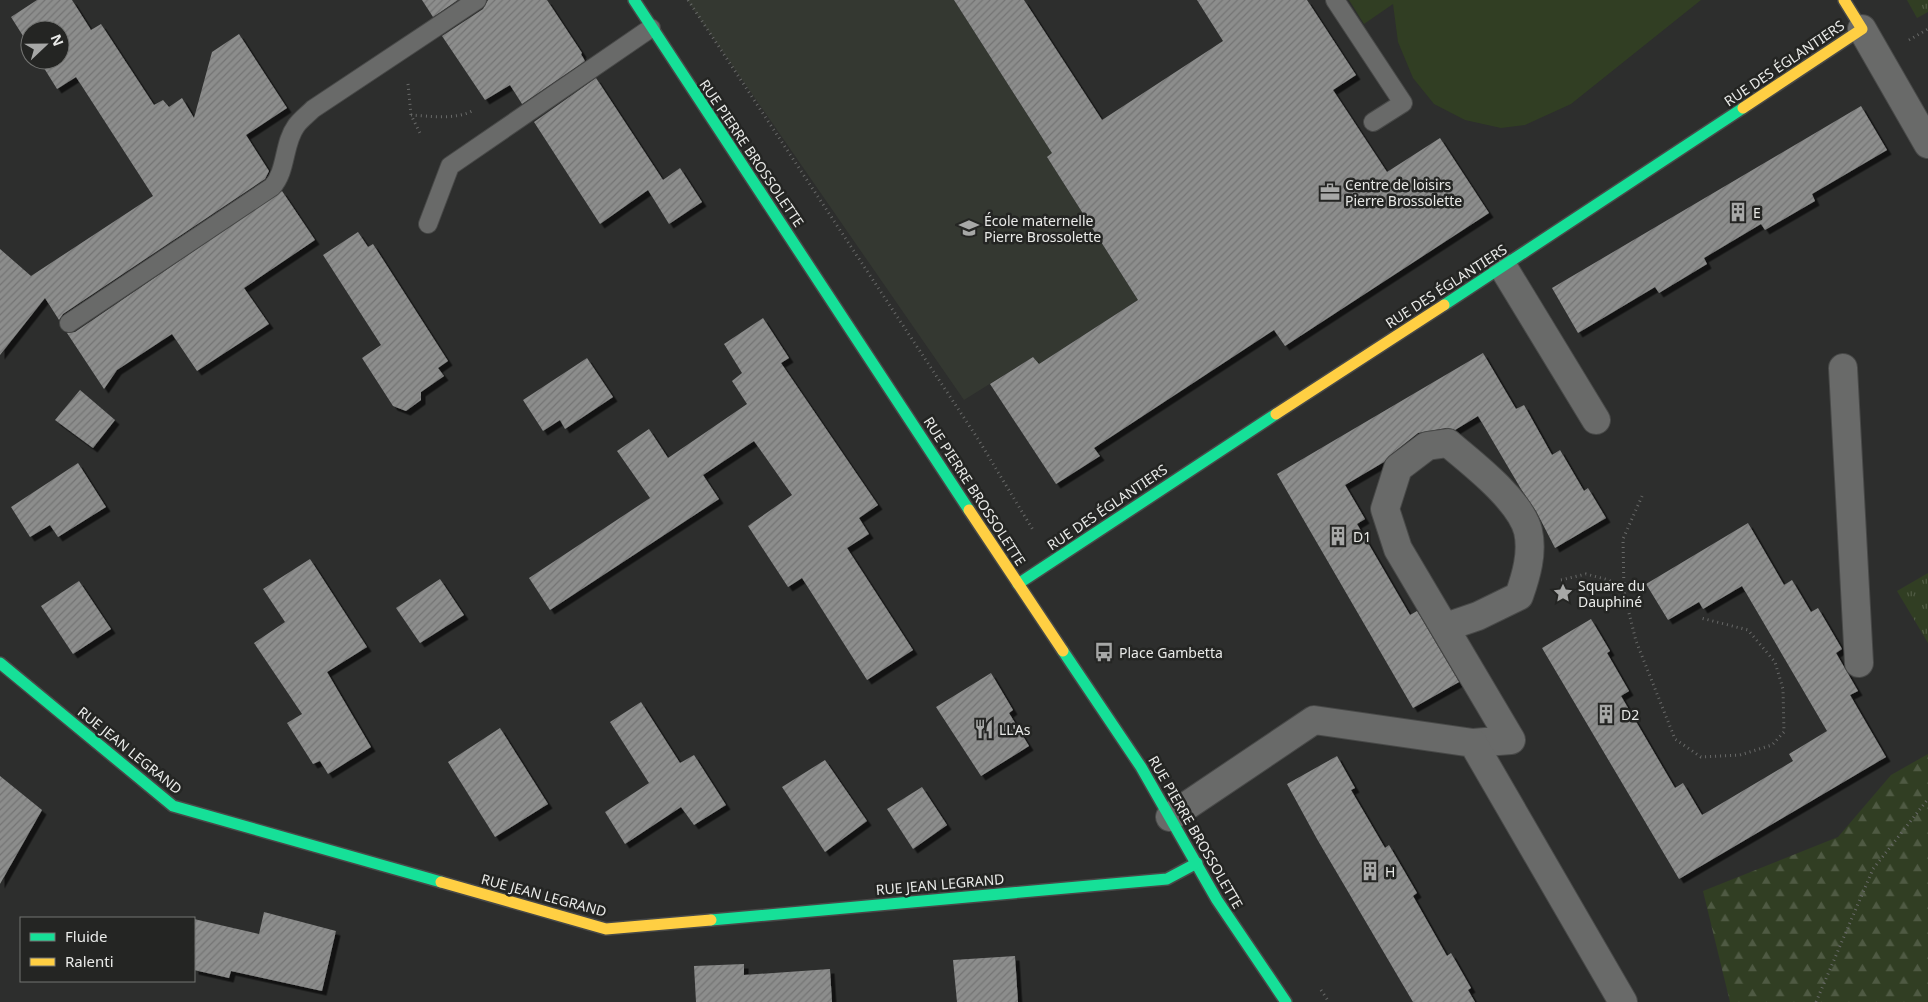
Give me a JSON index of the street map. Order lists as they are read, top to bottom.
{
  "streets": {
    "street": ["RUE DES ÉGLANTIERS", "RUE PIERRE BROSSOLETTE", "RUE JEAN LEGRAND"]
  },
  "crossings": [
    ["RUE DES ÉGLANTIERS", "RUE PIERRE BROSSOLETTE"],
    ["RUE PIERRE BROSSOLETTE", "RUE JEAN LEGRAND"]
  ],
  "places": {
    "office": ["Centre de loisirs Pierre Brossolette"],
    "building": [
      "E",
      "D1",
      "D2",
      "H"
    ],
    "school or university": ["École maternelle Pierre Brossolette"],
    "place": ["Square du Dauphiné"],
    "bus stop": ["Place Gambetta"],
    "restaurant": ["LL'As"]
  },
  "legend": ["Fluide", "Ralenti"],
  "north": "right"
}
